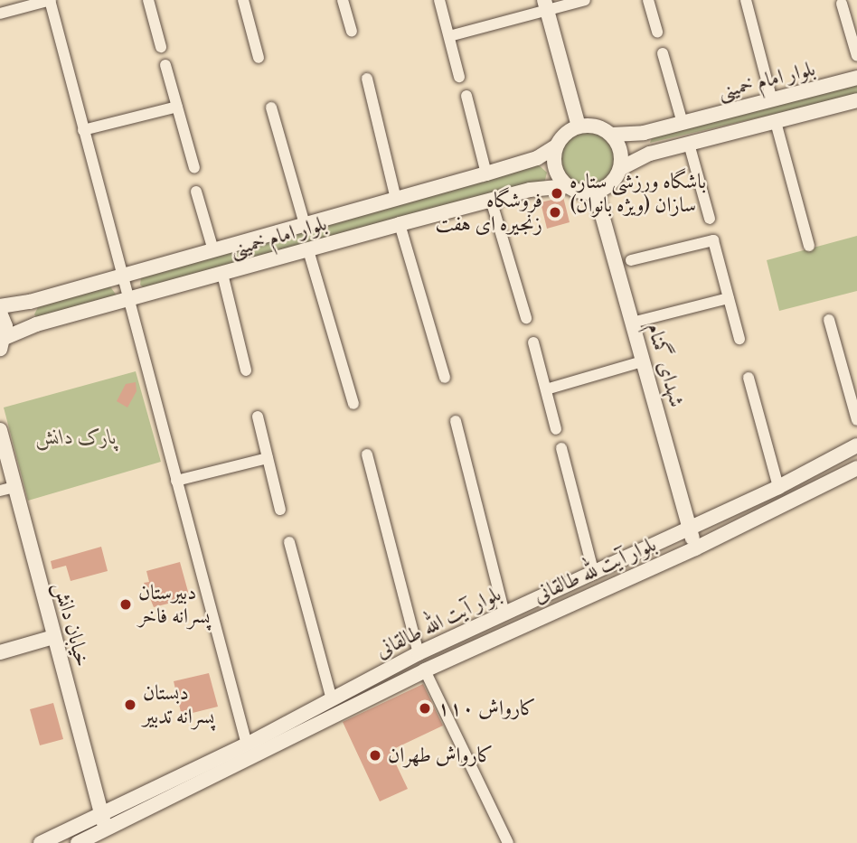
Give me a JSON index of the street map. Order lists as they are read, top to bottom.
{
  "streets": {
    "street": [
      "بلوار امام خمینی",
      "شهدای گمنام",
      "بلوار آیت لله طالقانی",
      "بلوار آیت الله طالقانی",
      "خیابان دانش"
    ]
  },
  "crossings": [
    ["بلوار امام خمینی", "شهدای گمنام"],
    ["شهدای گمنام", "بلوار آیت لله طالقانی"],
    ["شهدای گمنام", "بلوار آیت الله طالقانی"],
    ["بلوار آیت لله طالقانی", "خیابان دانش"],
    ["بلوار آیت الله طالقانی", "خیابان دانش"]
  ],
  "parks": ["پارک دانش"],
  "places": [
    "باشگاه ورزشی ستاره سازان (ویژه بانوان)",
    "فروشگاه زنجیره ای هفت",
    "دبیرستان پسرانه فاخر",
    "دبستان پسرانه تدبیر",
    "کارواش ۱۱۰",
    "کارواش طهران"
  ]
}
